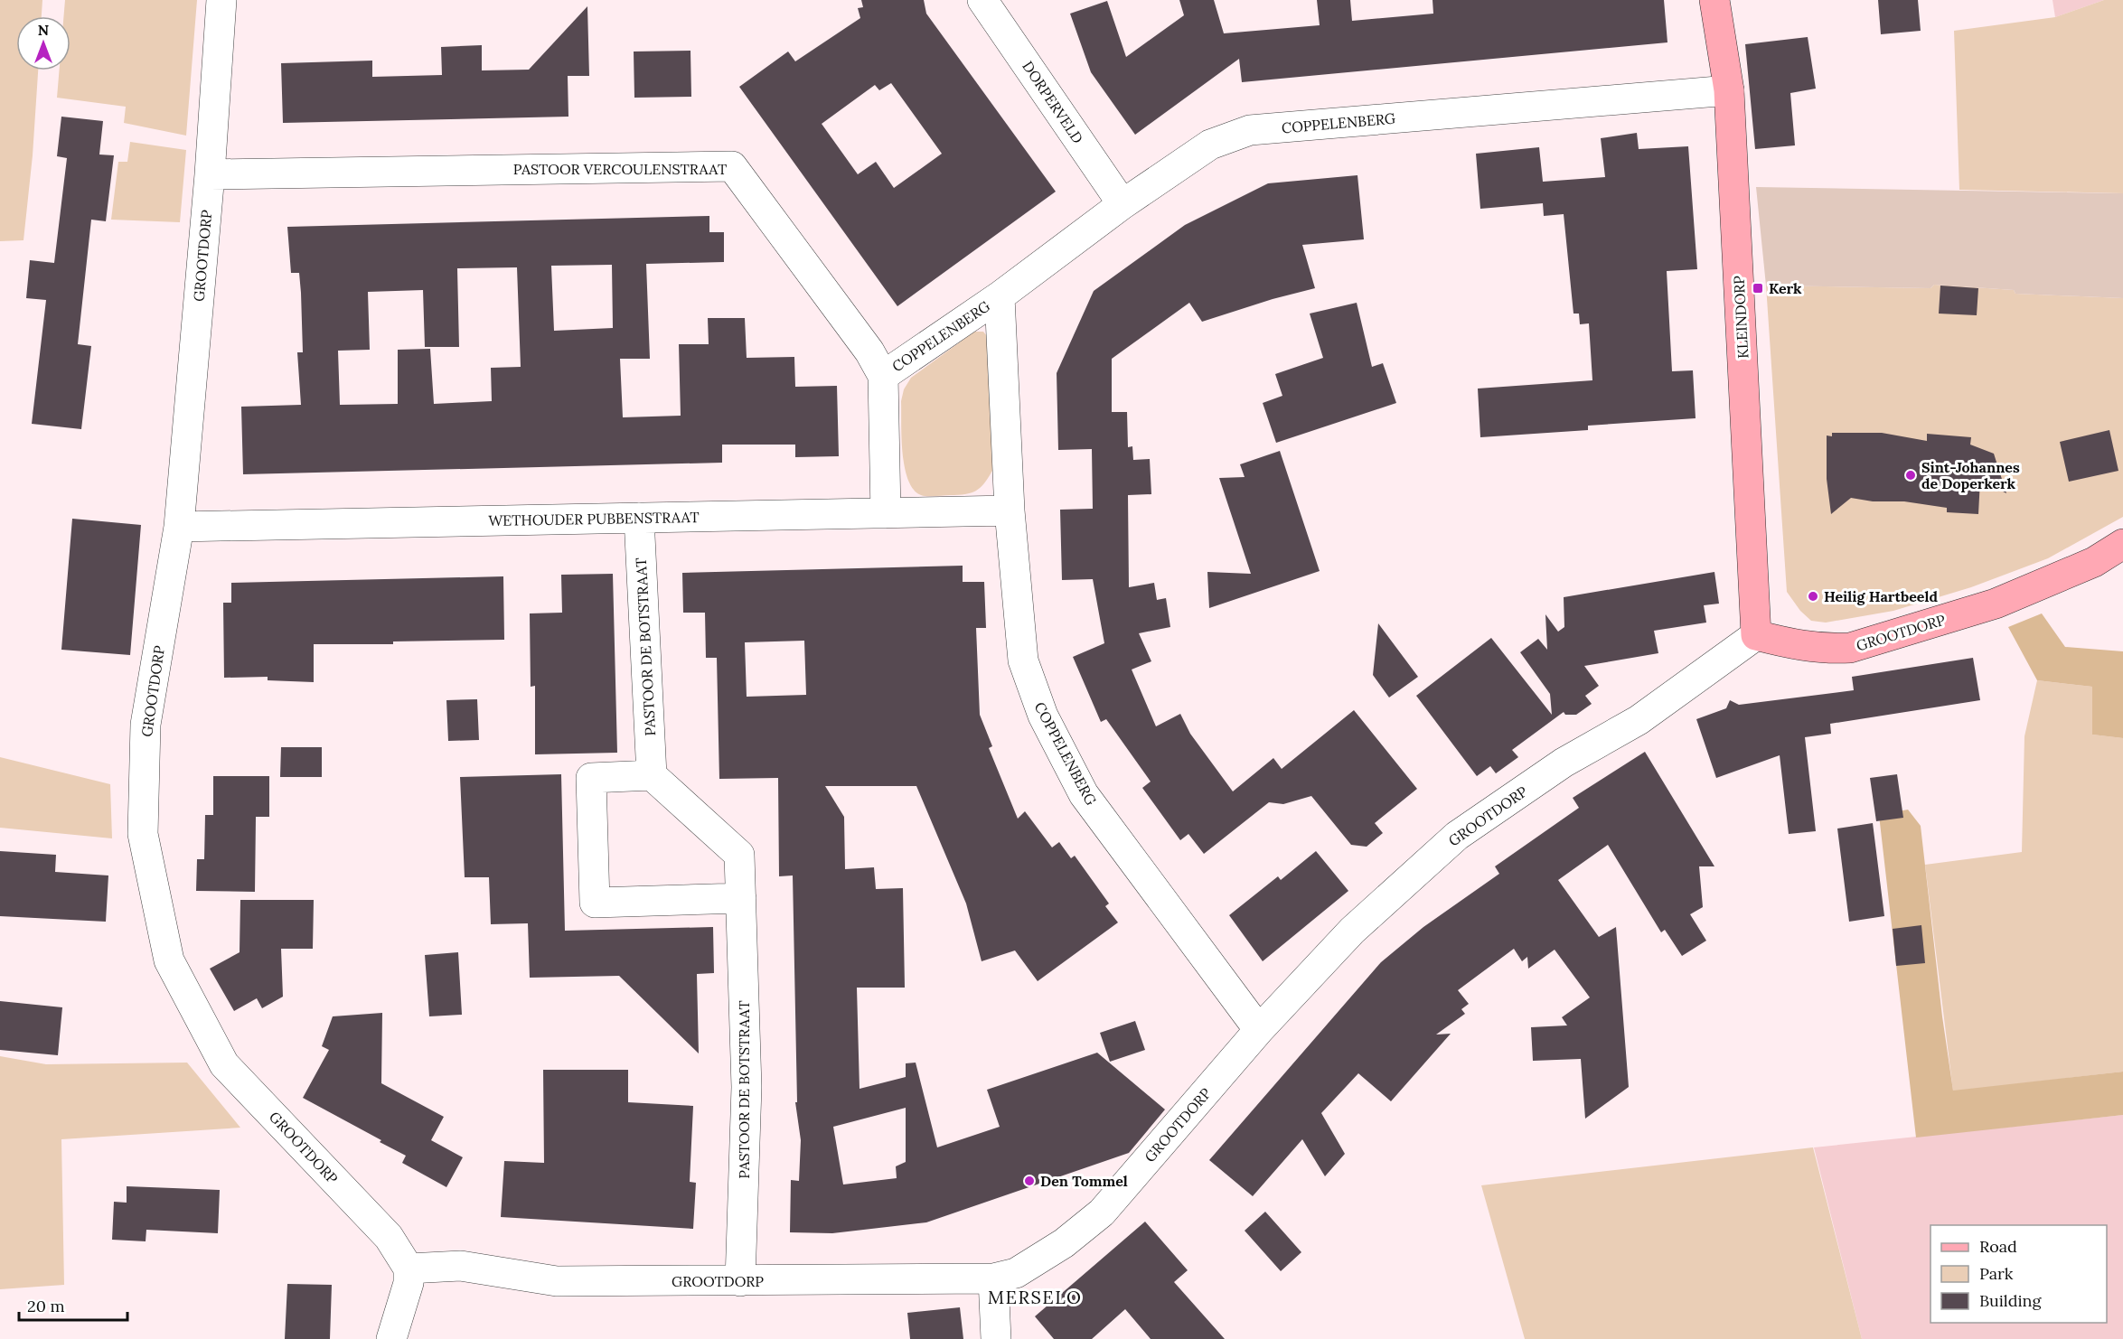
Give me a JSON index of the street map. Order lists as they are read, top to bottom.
{
  "streets": {
    "street": [
      "DORPERVELD",
      "COPPELENBERG",
      "PASTOOR VERCOULENSTRAAT",
      "GROOTDORP",
      "KLEINDORP",
      "WETHOUDER PUBBENSTRAAT",
      "PASTOOR DE BOTSTRAAT"
    ]
  },
  "crossings": [
    ["DORPERVELD", "COPPELENBERG"],
    ["COPPELENBERG", "PASTOOR VERCOULENSTRAAT"],
    ["COPPELENBERG", "GROOTDORP"],
    ["COPPELENBERG", "KLEINDORP"],
    ["COPPELENBERG", "WETHOUDER PUBBENSTRAAT"],
    ["PASTOOR VERCOULENSTRAAT", "GROOTDORP"],
    ["PASTOOR VERCOULENSTRAAT", "WETHOUDER PUBBENSTRAAT"],
    ["GROOTDORP", "KLEINDORP"],
    ["GROOTDORP", "WETHOUDER PUBBENSTRAAT"],
    ["GROOTDORP", "PASTOOR DE BOTSTRAAT"],
    ["WETHOUDER PUBBENSTRAAT", "PASTOOR DE BOTSTRAAT"]
  ],
  "districts": ["MERSELO"],
  "places": {
    "transit": ["Kerk"],
    "other": ["Sint-Johannes de Doperkerk", "Heilig Hartbeeld", "Den Tommel"]
  },
  "legend": ["Road", "Park", "Building"],
  "scale_bar": "20 m",
  "north": "top"
}
